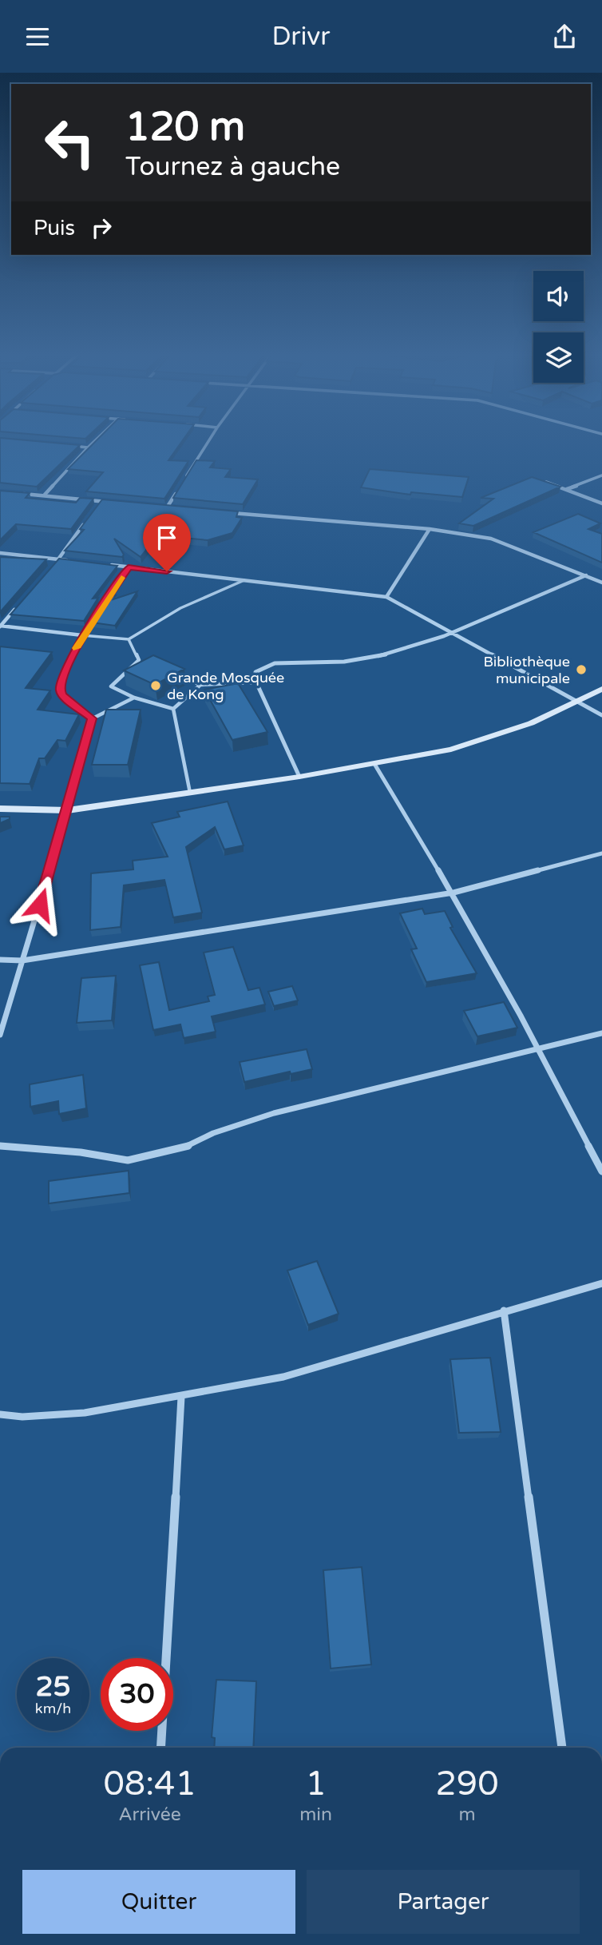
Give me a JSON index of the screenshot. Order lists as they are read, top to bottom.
{
  "places": ["Bibliothèque municipale", "Grande Mosquée de Kong"],
  "page": {
    "header": "Drivr",
    "turn": ["120 m", "Tournez à gauche"],
    "then": "Puis",
    "speed": "25 km/h",
    "limit": "30",
    "eta": [
      "08:41",
      "Arrivée",
      "1",
      "min",
      "290",
      "m"
    ],
    "buttons": ["Quitter", "Partager"]
  }
}
